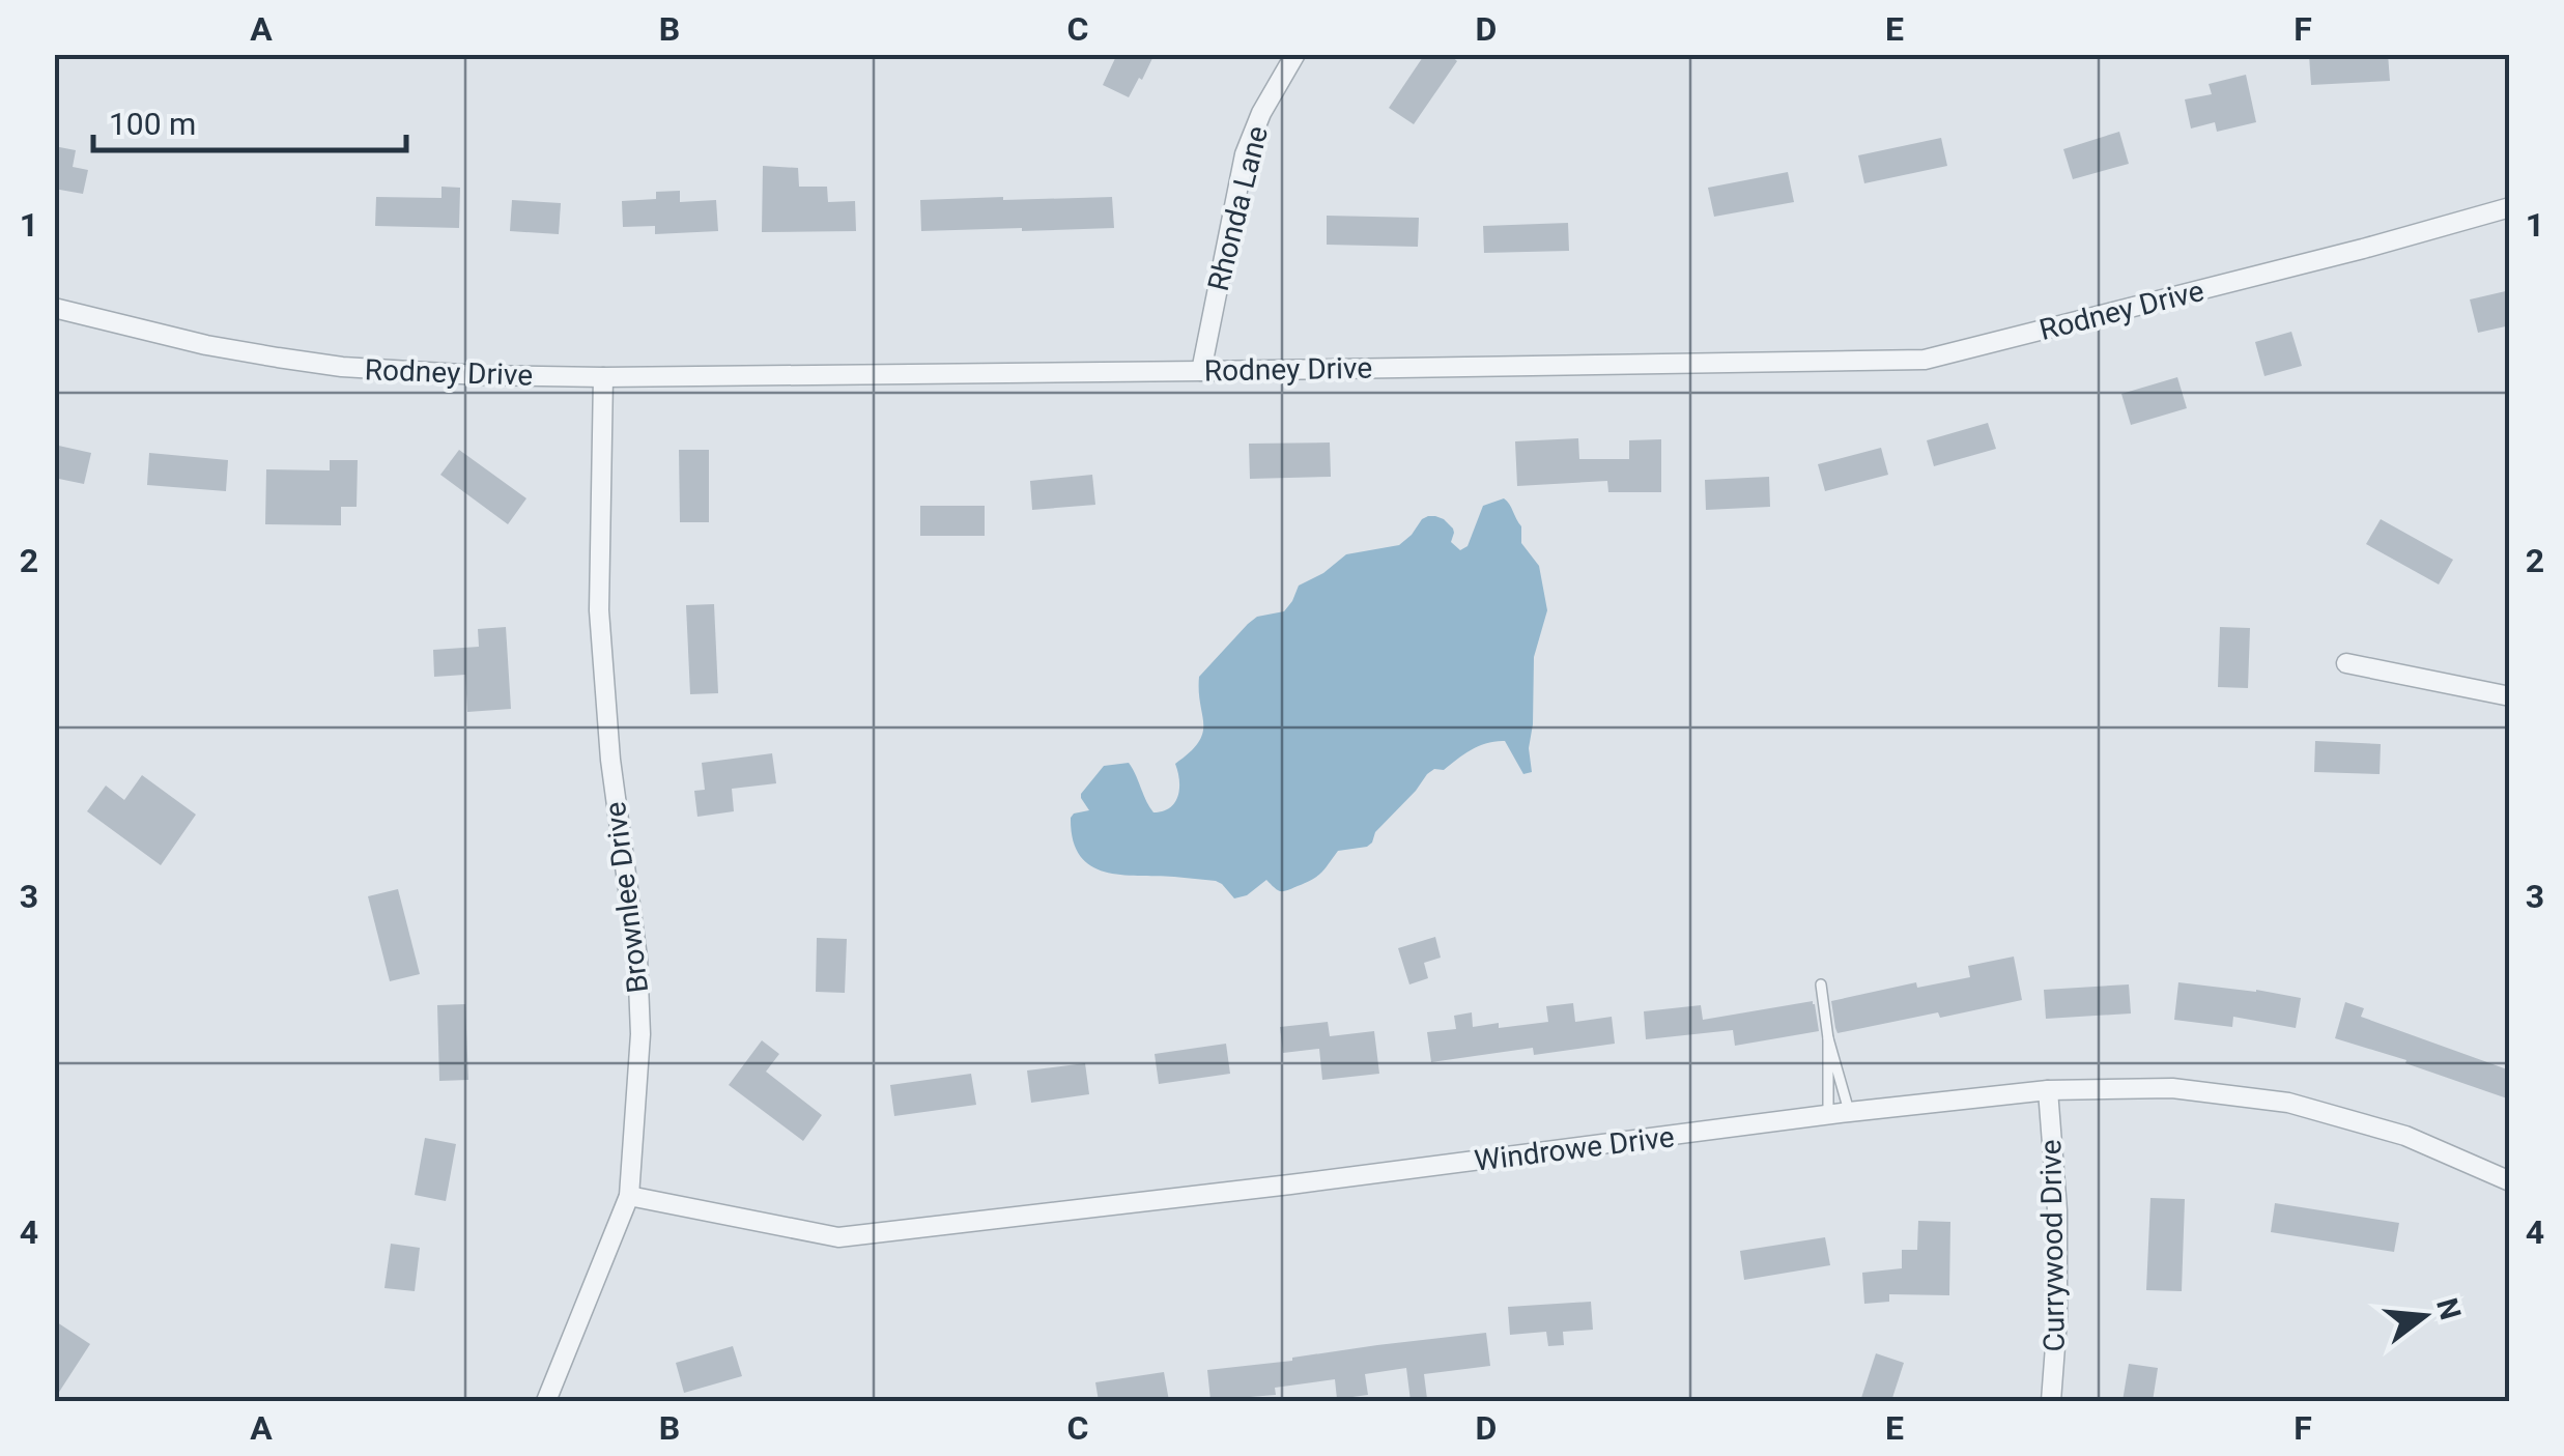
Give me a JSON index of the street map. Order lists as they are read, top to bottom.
{
  "streets": {
    "street": [
      "Rhonda Lane",
      "Rodney Drive",
      "Brownlee Drive",
      "Windrowe Drive",
      "Currywood Drive"
    ]
  },
  "crossings": [
    ["Rhonda Lane", "Rodney Drive"],
    ["Rodney Drive", "Brownlee Drive"],
    ["Brownlee Drive", "Windrowe Drive"],
    ["Windrowe Drive", "Currywood Drive"]
  ],
  "scale_bar": "100 m",
  "north": "right",
  "grid": {
    "columns": [
      "A",
      "B",
      "C",
      "D",
      "E",
      "F"
    ],
    "rows": [
      "1",
      "2",
      "3",
      "4"
    ]
  }
}
